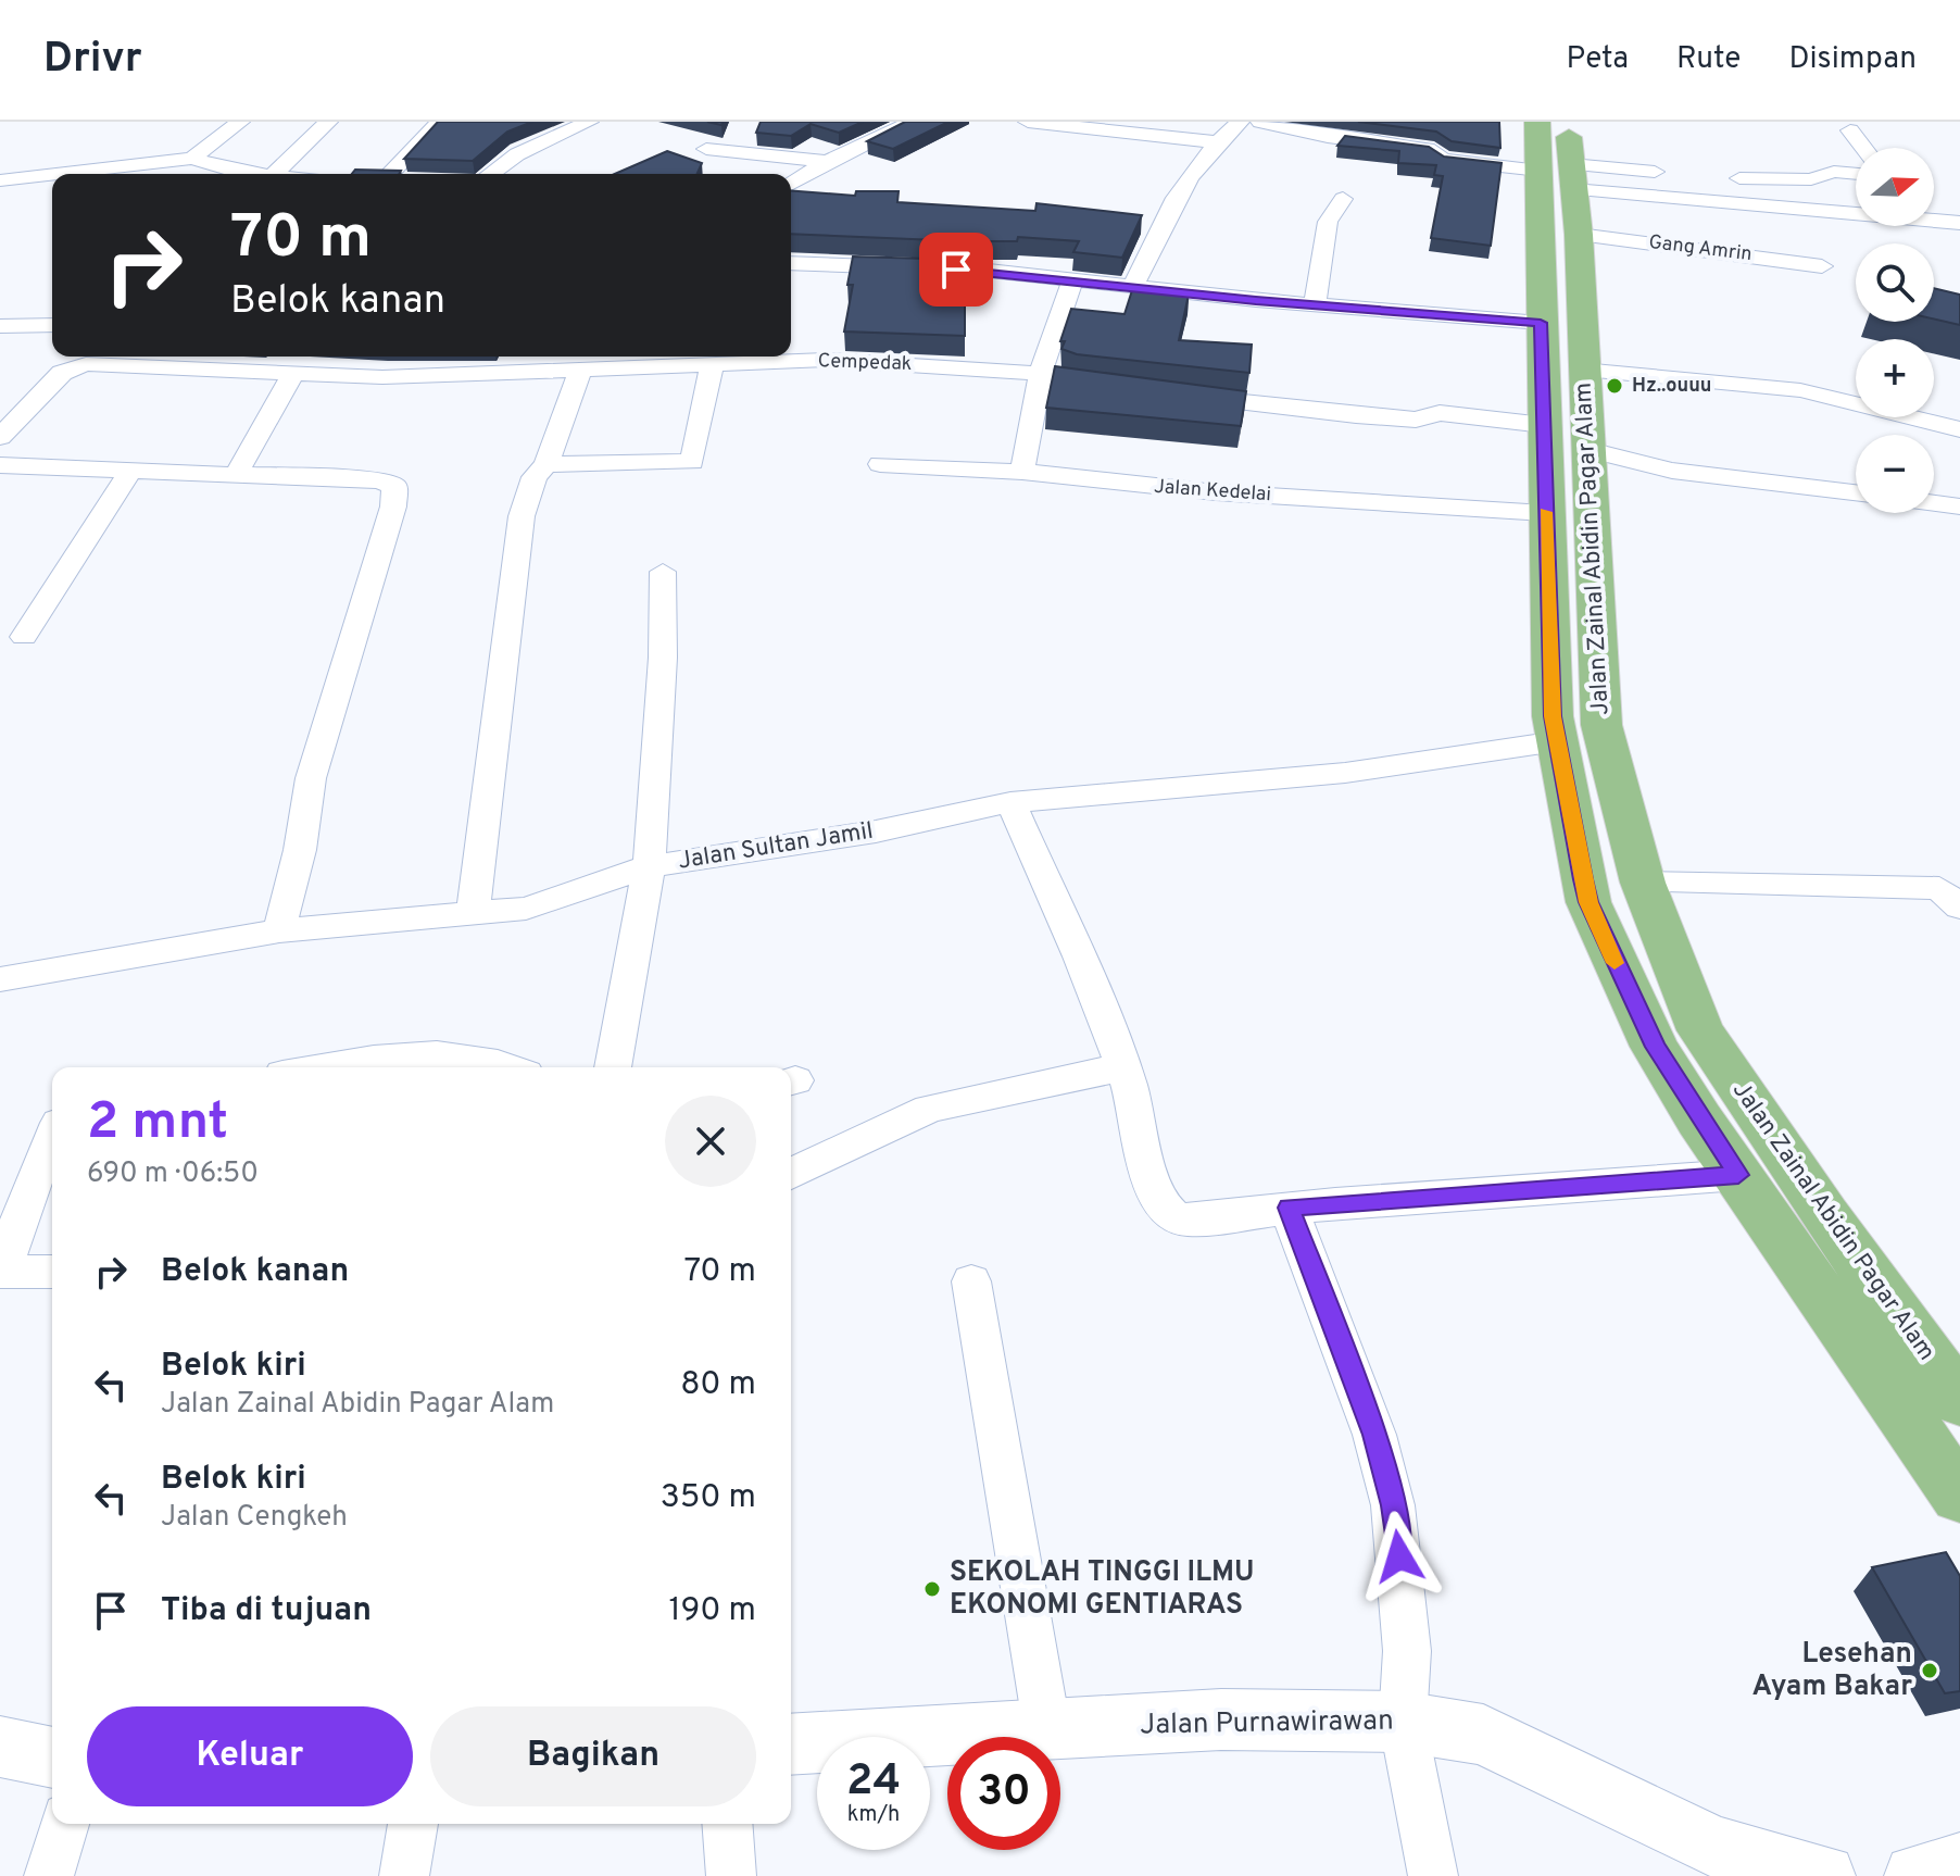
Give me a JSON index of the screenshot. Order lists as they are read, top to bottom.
{
  "streets": {
    "highway": ["Jalan Zainal Abidin Pagar Alam"],
    "street": [
      "Gang Amrin",
      "Cempedak",
      "Jalan Kedelai",
      "Jalan Sultan Jamil",
      "Jalan Purnawirawan"
    ]
  },
  "crossings": [
    ["Gang Amrin", "Jalan Zainal Abidin Pagar Alam"],
    ["Jalan Kedelai", "Jalan Zainal Abidin Pagar Alam"],
    ["Jalan Zainal Abidin Pagar Alam", "Jalan Sultan Jamil"]
  ],
  "places": ["Hz..ouuu", "SEKOLAH TINGGI ILMU EKONOMI GENTIARAS", "Lesehan Ayam Bakar"],
  "north": "right",
  "page": {
    "header": "Drivr",
    "nav": ["Peta", "Rute", "Disimpan"],
    "map_buttons": ["+", "−"],
    "turn": ["70 m", "Belok kanan"],
    "heading": ["2 mnt", "690 m · 06:50"],
    "list": [
      {
        "name": "Belok kanan",
        "value": "70 m"
      },
      {
        "name": "Belok kiri",
        "note": "Jalan Zainal Abidin Pagar Alam",
        "value": "80 m"
      },
      {
        "name": "Belok kiri",
        "note": "Jalan Cengkeh",
        "value": "350 m"
      },
      {
        "name": "Tiba di tujuan",
        "value": "190 m"
      }
    ],
    "buttons": ["Keluar", "Bagikan"],
    "speed": "24 km/h",
    "limit": "30"
  }
}
